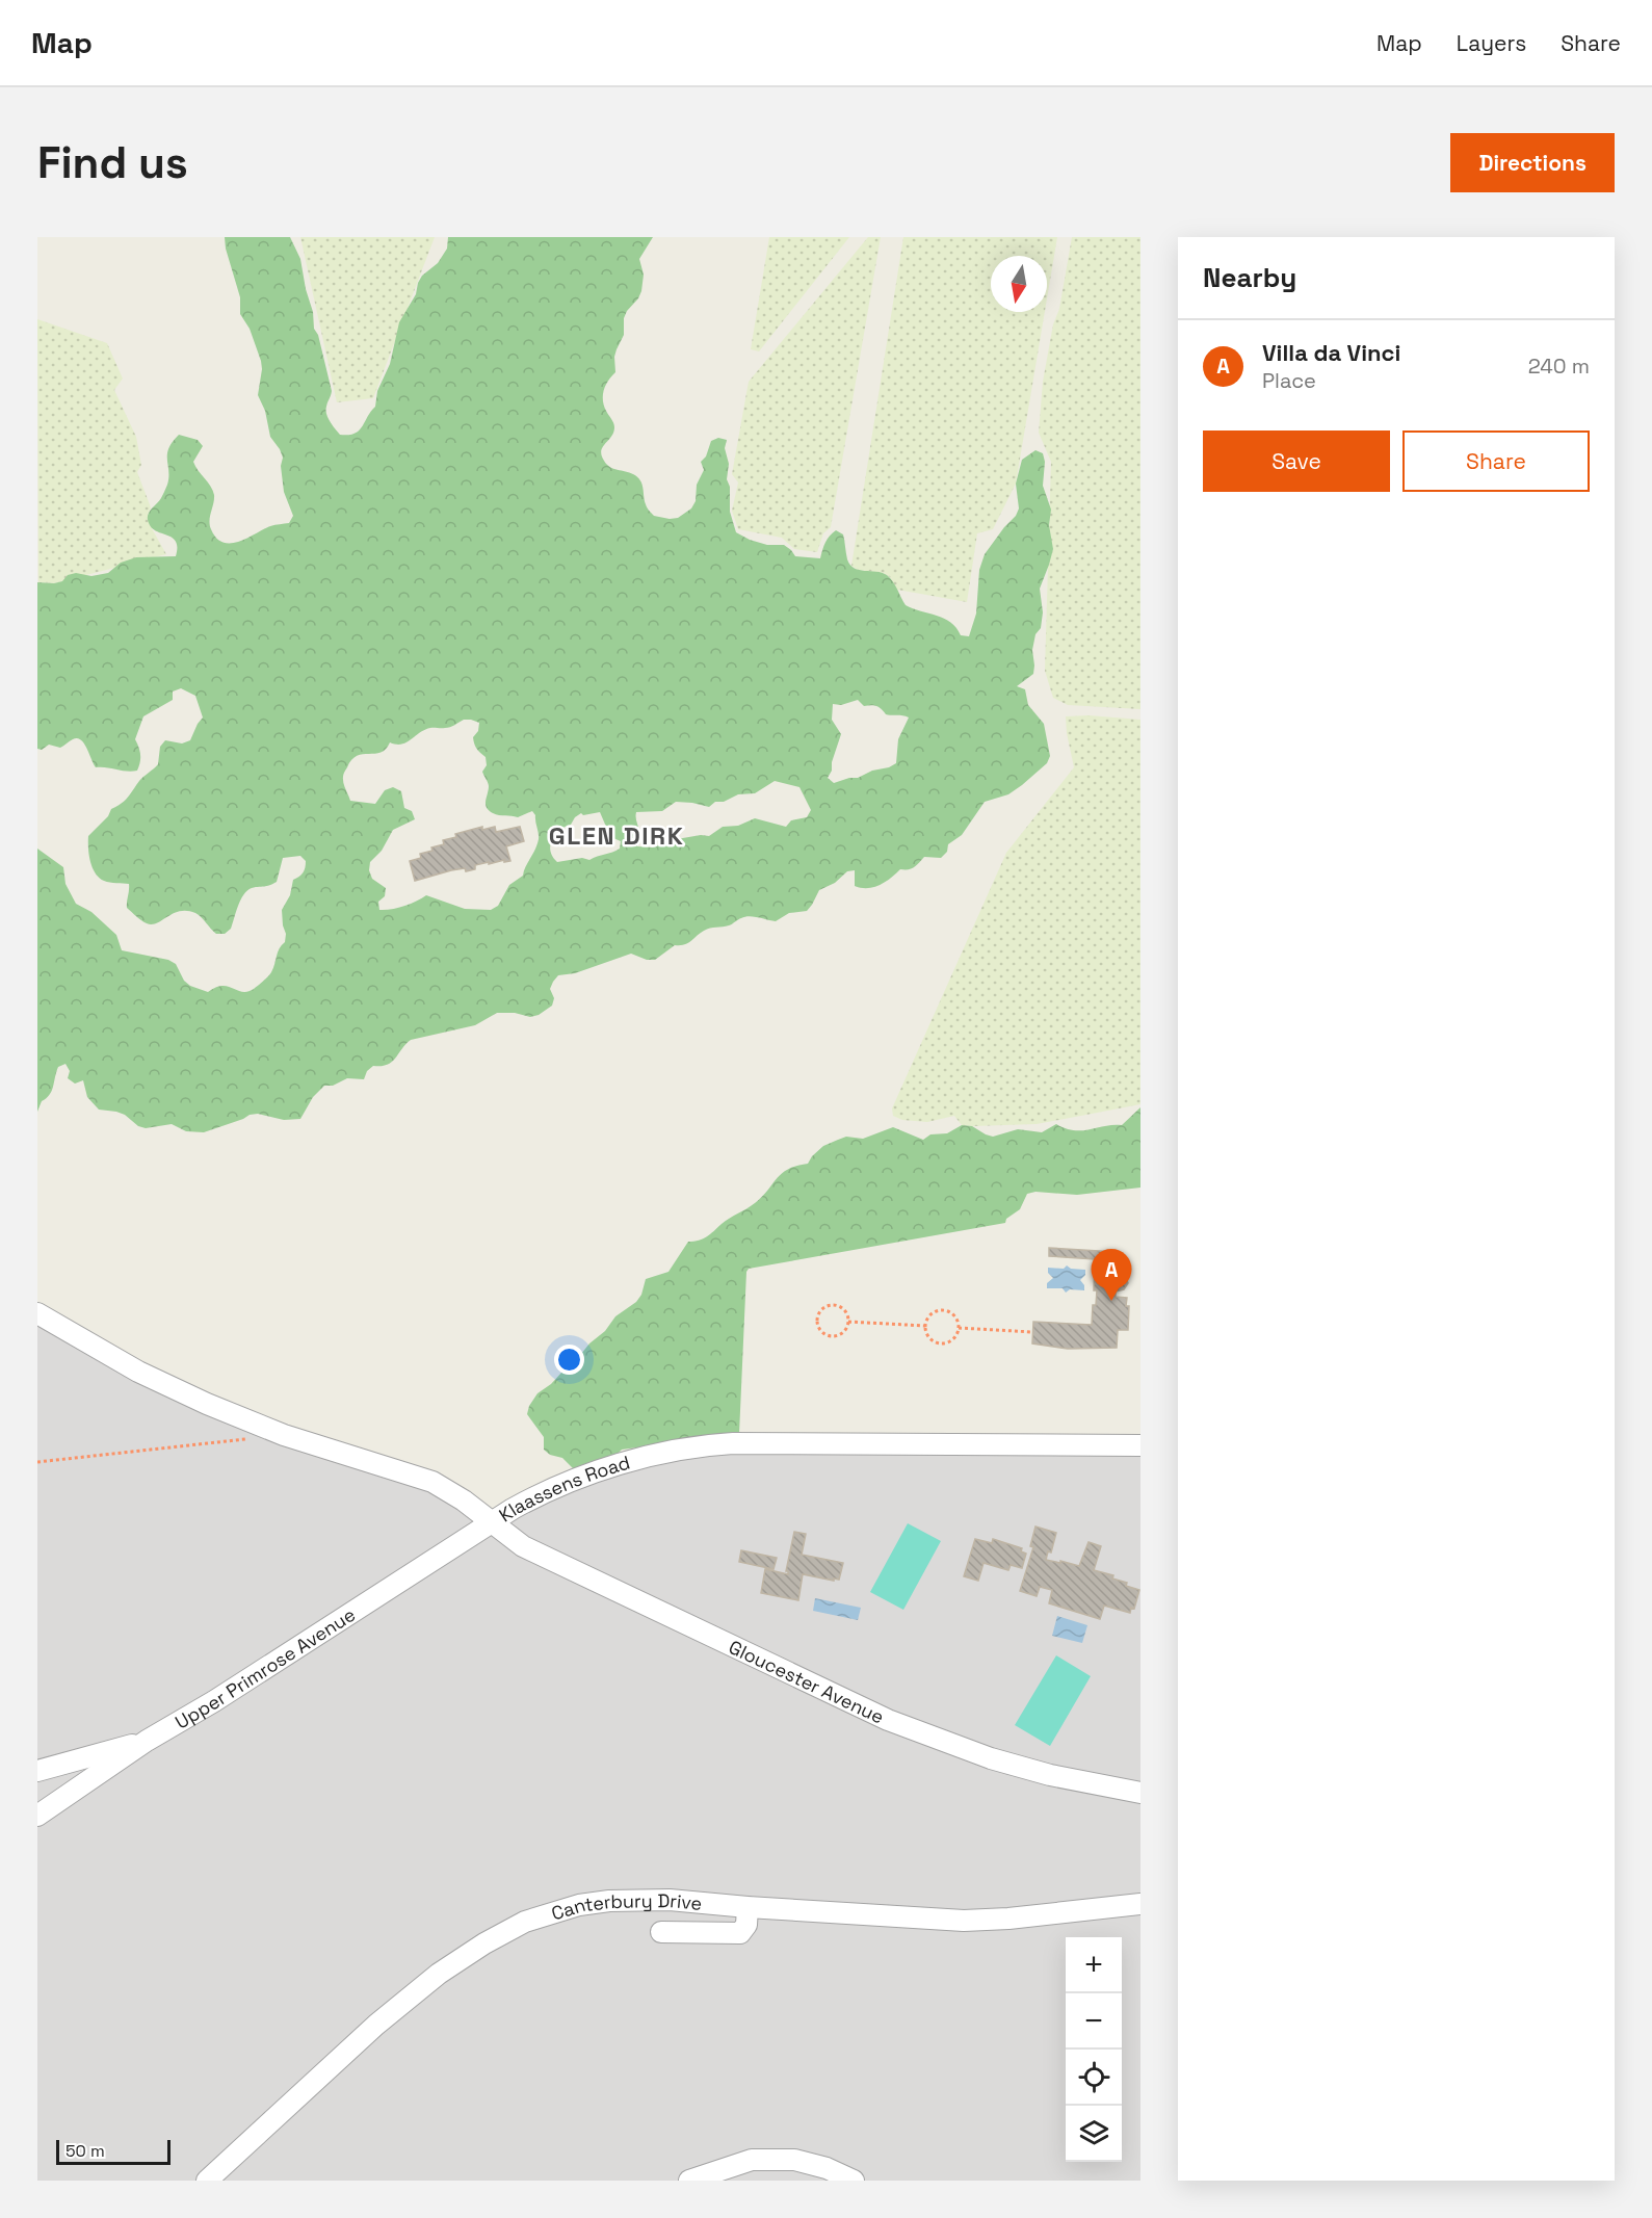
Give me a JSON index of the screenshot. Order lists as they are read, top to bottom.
{
  "streets": {
    "street": [
      "Klaassens Road",
      "Upper Primrose Avenue",
      "Gloucester Avenue",
      "Canterbury Drive"
    ]
  },
  "crossings": [
    ["Klaassens Road", "Upper Primrose Avenue"],
    ["Klaassens Road", "Gloucester Avenue"],
    ["Upper Primrose Avenue", "Gloucester Avenue"]
  ],
  "districts": ["GLEN DIRK"],
  "scale_bar": "50 m",
  "north": "bottom",
  "page": {
    "header": "Map",
    "nav": ["Map", "Layers", "Share"],
    "buttons": [
      "Directions",
      ["Save", "Share"]
    ],
    "title": "Find us",
    "heading": "Nearby",
    "list": [
      {
        "mark": "A",
        "name": "Villa da Vinci",
        "note": "Place",
        "value": "240 m"
      }
    ],
    "pins": "A",
    "map_buttons": ["+", "−"],
    "scale": "50 m"
  }
}
